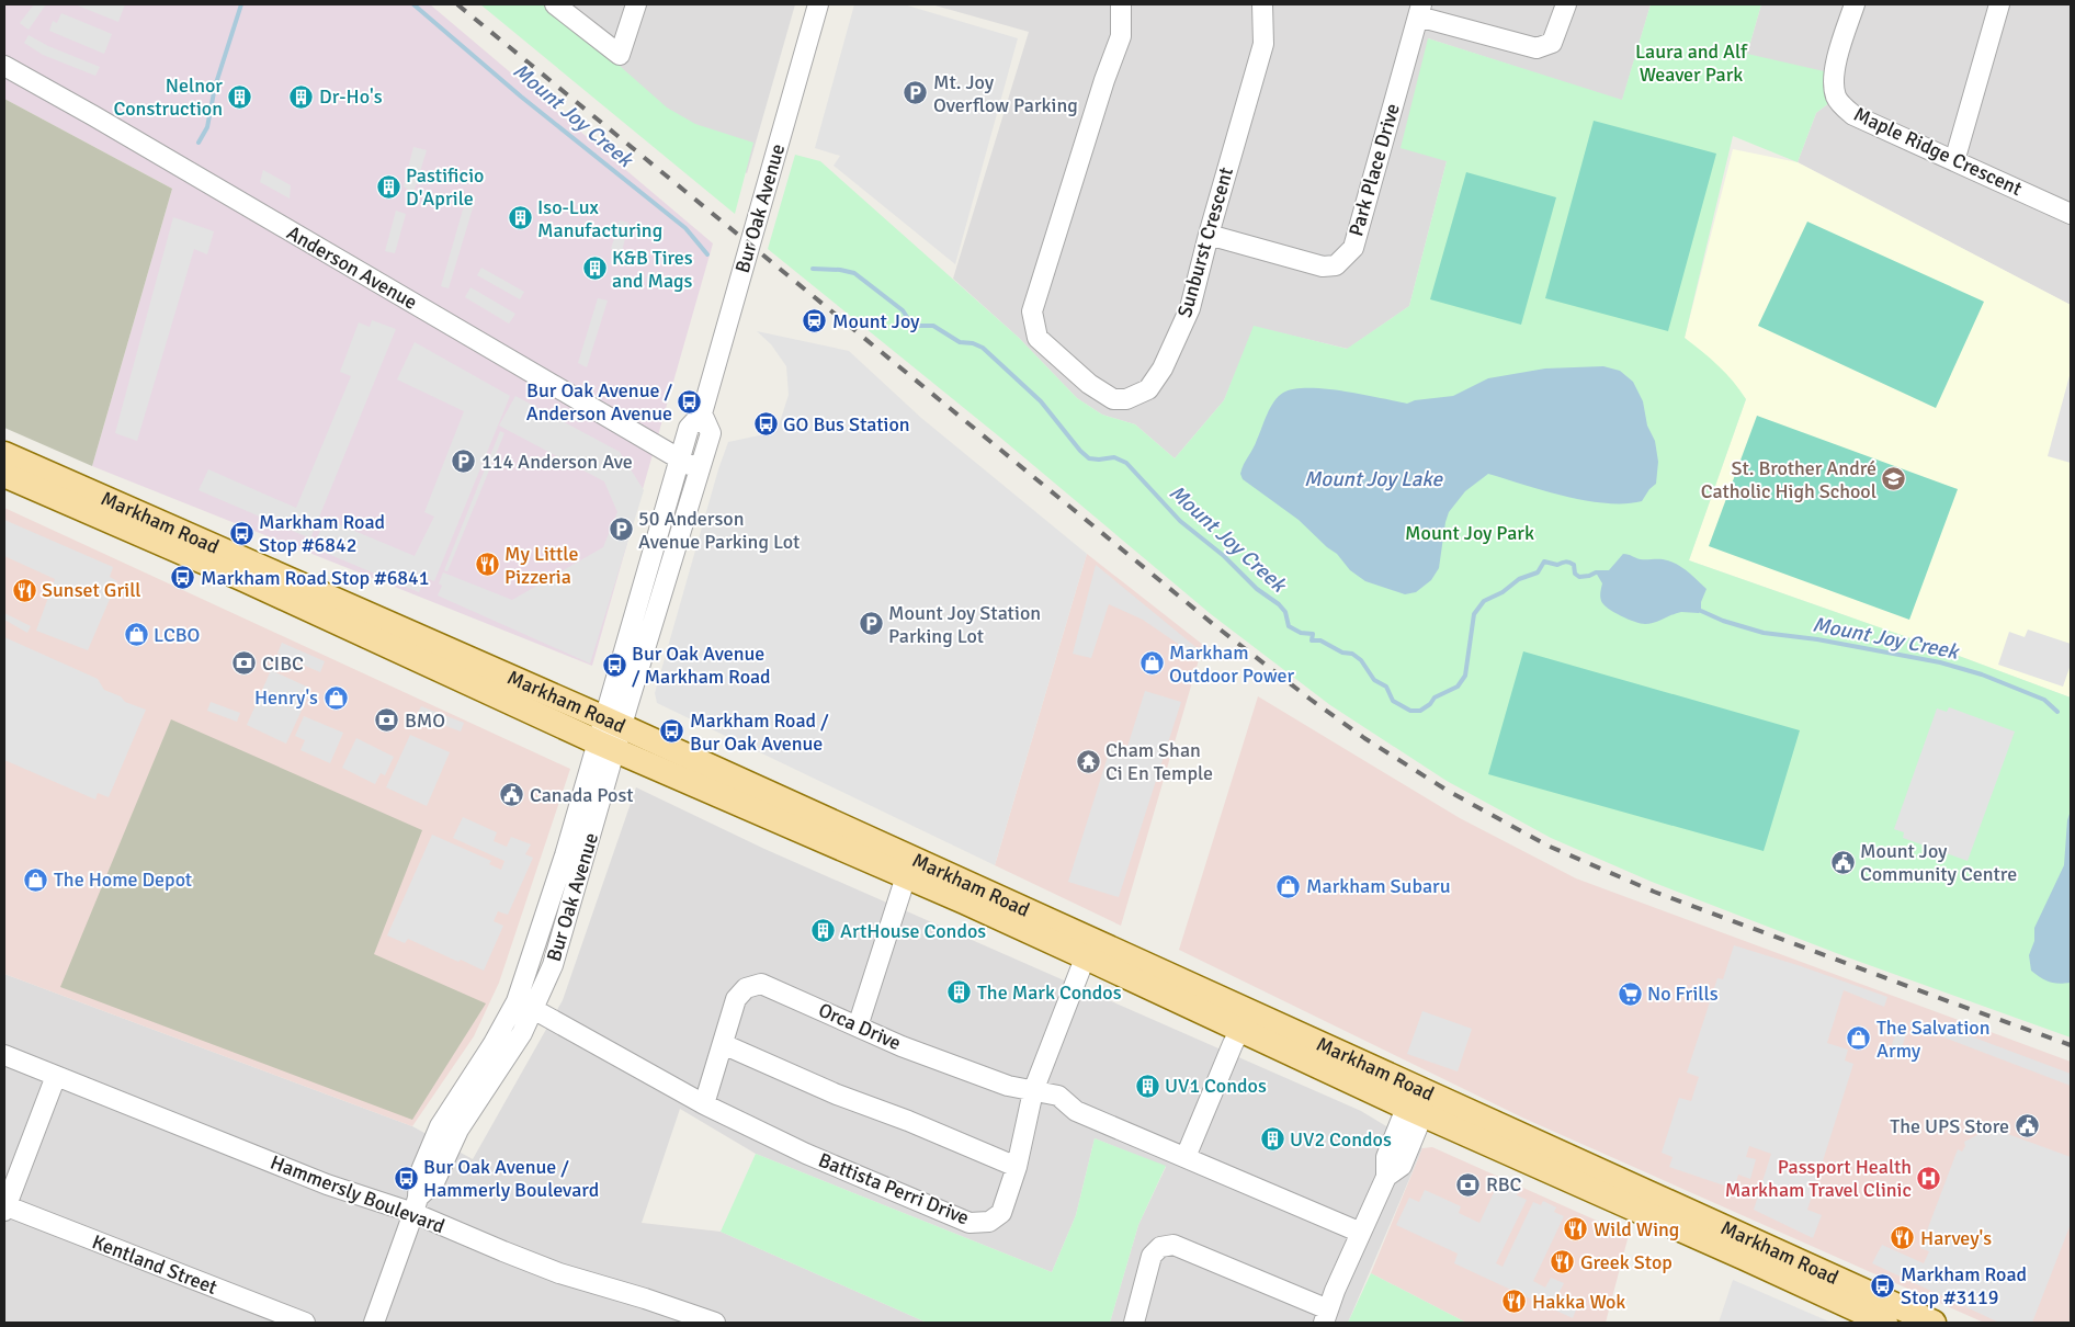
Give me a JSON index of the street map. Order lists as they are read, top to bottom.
{
  "streets": {
    "main road": ["Markham Road"],
    "street": [
      "Maple Ridge Crescent",
      "Park Place Drive",
      "Bur Oak Avenue",
      "Sunburst Crescent",
      "Anderson Avenue",
      "Orca Drive",
      "Battista Perri Drive",
      "Hammersly Boulevard",
      "Kentland Street"
    ]
  },
  "crossings": [
    ["Park Place Drive", "Sunburst Crescent"],
    ["Bur Oak Avenue", "Anderson Avenue"],
    ["Bur Oak Avenue", "Markham Road"],
    ["Bur Oak Avenue", "Battista Perri Drive"],
    ["Bur Oak Avenue", "Hammersly Boulevard"],
    ["Markham Road", "Battista Perri Drive"],
    ["Orca Drive", "Battista Perri Drive"]
  ],
  "water": ["Mount Joy Creek", "Mount Joy Lake"],
  "parks": ["Laura and Alf Weaver Park", "Mount Joy Park"],
  "places": {
    "parking": [
      "Mt. Joy Overflow Parking",
      "114 Anderson Ave",
      "50 Anderson Avenue Parking Lot",
      "Mount Joy Station Parking Lot"
    ],
    "building": [
      "Nelnor Construction",
      "Dr-Ho's",
      "Pastificio D'Aprile",
      "Iso-Lux Manufacturing",
      "K&B Tires and Mags",
      "ArtHouse Condos",
      "The Mark Condos",
      "UV1 Condos",
      "UV2 Condos"
    ],
    "station": ["Mount Joy"],
    "bus stop": [
      "Bur Oak Avenue / Anderson Avenue",
      "GO Bus Station",
      "Markham Road Stop #6842",
      "Markham Road Stop #6841",
      "Bur Oak Avenue / Markham Road",
      "Markham Road / Bur Oak Avenue",
      "Bur Oak Avenue / Hammerly Boulevard",
      "Markham Road Stop #3119"
    ],
    "school or university": ["St. Brother André Catholic High School"],
    "restaurant": [
      "My Little Pizzeria",
      "Sunset Grill",
      "Wild Wing",
      "Harvey's",
      "Greek Stop",
      "Hakka Wok"
    ],
    "shop": [
      "LCBO",
      "Markham Outdoor Power",
      "Henry's",
      "The Home Depot",
      "Markham Subaru",
      "The Salvation Army"
    ],
    "bank": ["CIBC", "BMO", "RBC"],
    "temple": ["Cham Shan Ci En Temple"],
    "public building": ["Canada Post", "Mount Joy Community Centre", "The UPS Store"],
    "supermarket": ["No Frills"],
    "hospital": ["Passport Health Markham Travel Clinic"]
  }
}
